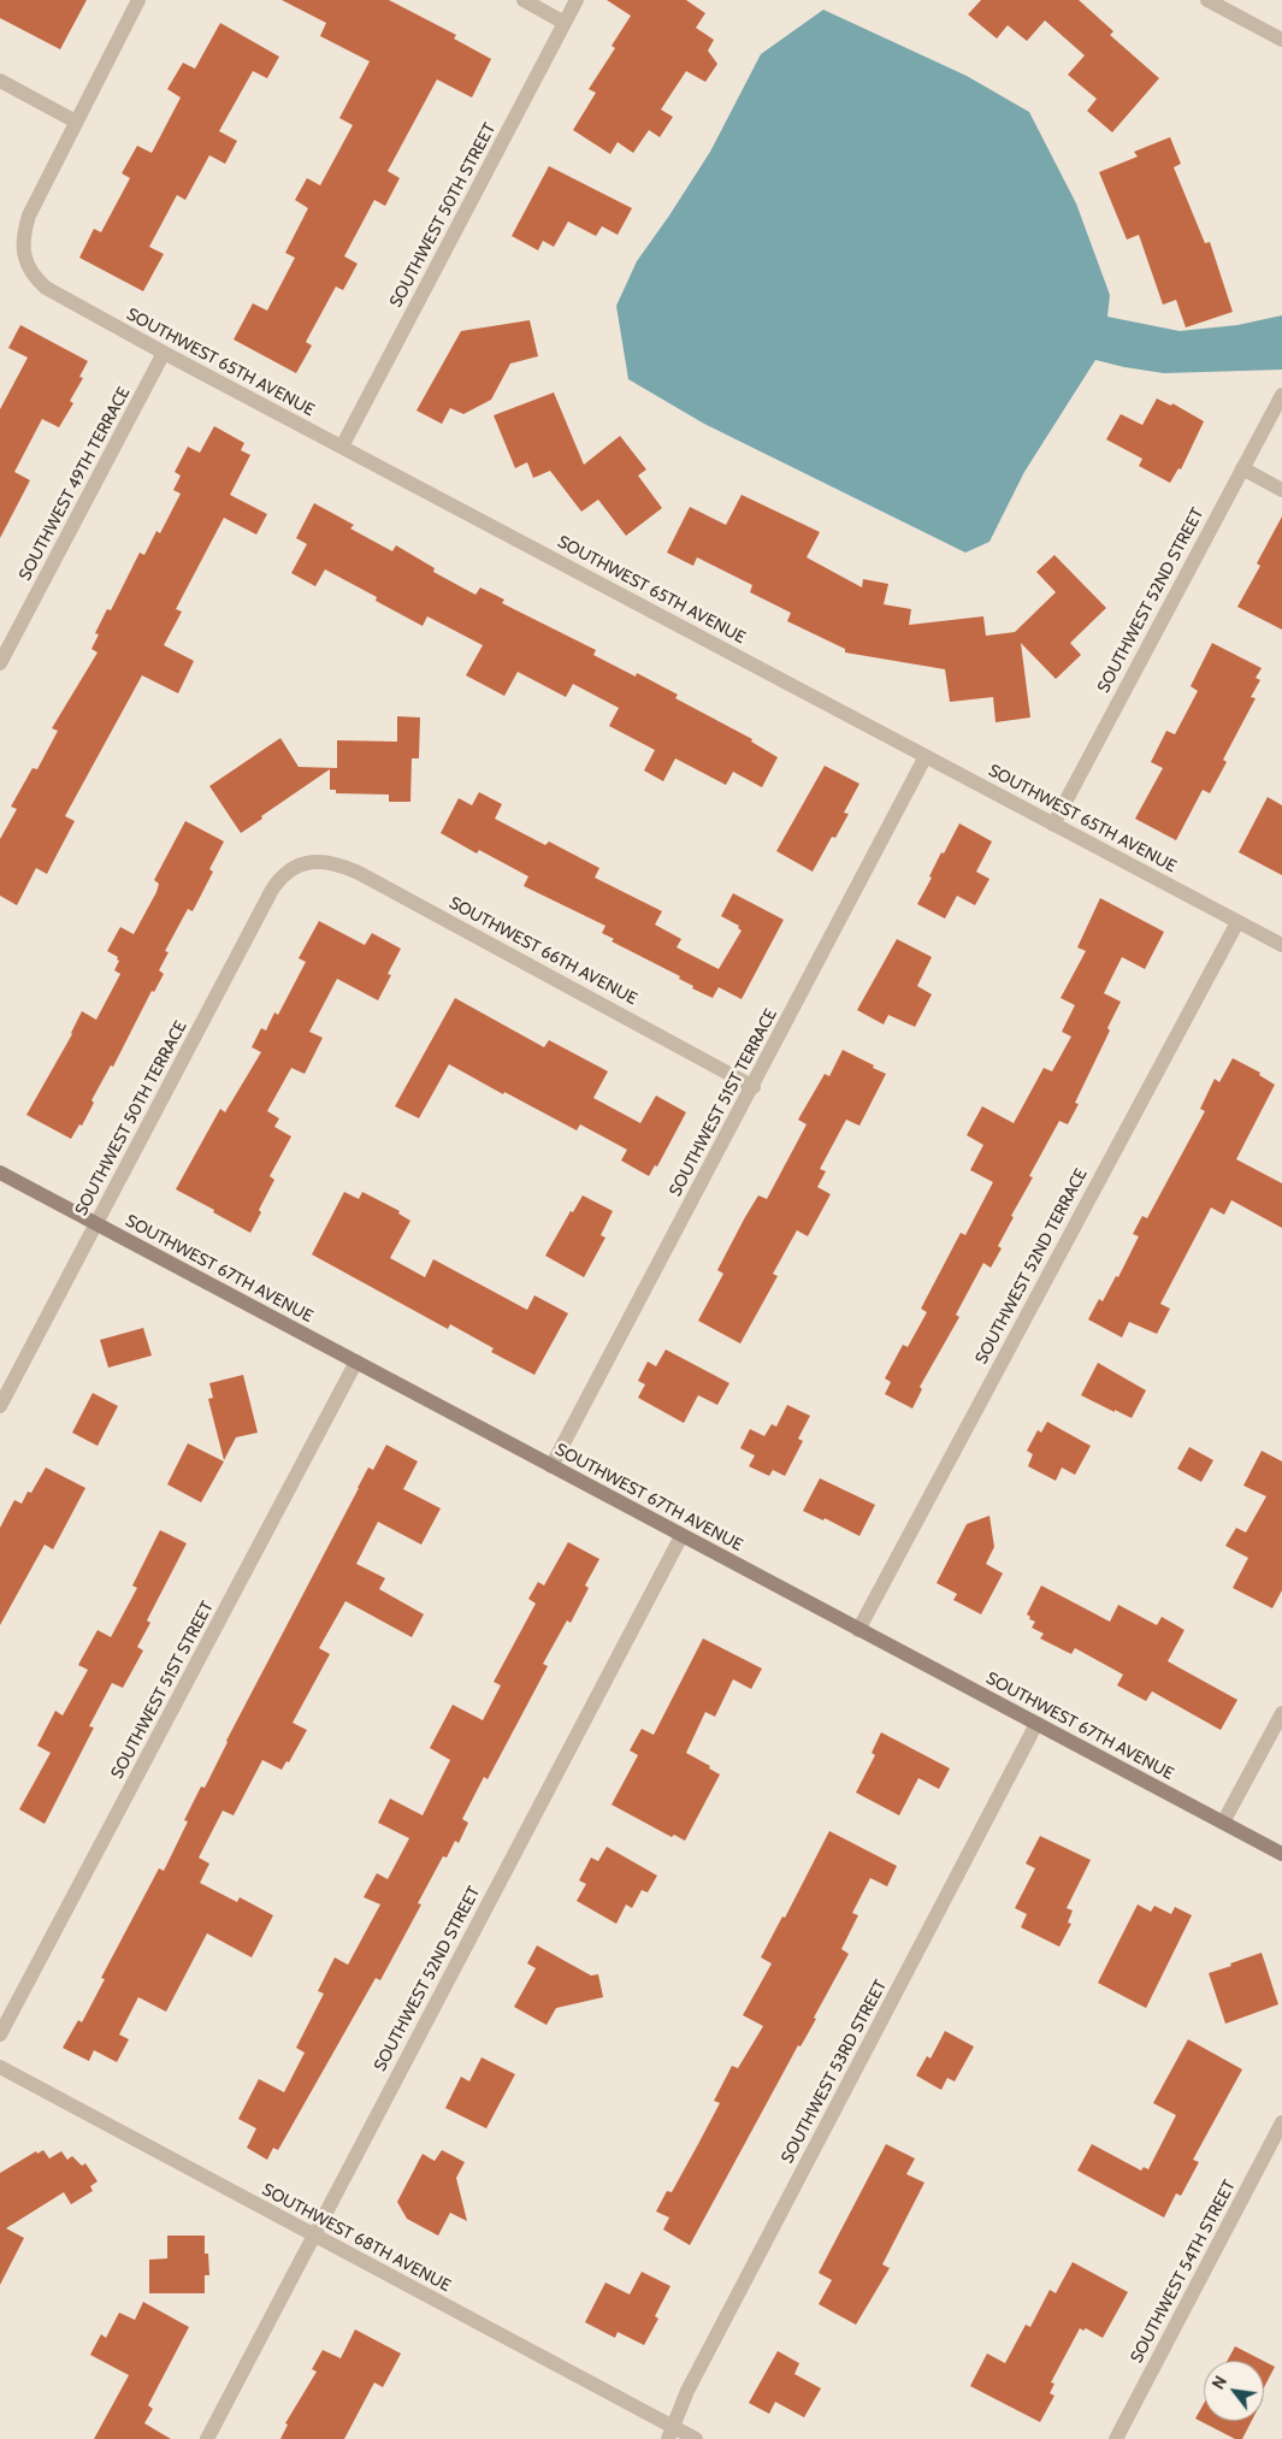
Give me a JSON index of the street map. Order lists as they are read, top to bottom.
{
  "streets": {
    "main road": ["SOUTHWEST 67TH AVENUE"],
    "street": [
      "SOUTHWEST 50TH STREET",
      "SOUTHWEST 65TH AVENUE",
      "SOUTHWEST 49TH TERRACE",
      "SOUTHWEST 52ND STREET",
      "SOUTHWEST 66TH AVENUE",
      "SOUTHWEST 51ST TERRACE",
      "SOUTHWEST 50TH TERRACE",
      "SOUTHWEST 52ND TERRACE",
      "SOUTHWEST 51ST STREET",
      "SOUTHWEST 53RD STREET",
      "SOUTHWEST 68TH AVENUE",
      "SOUTHWEST 54TH STREET"
    ]
  },
  "crossings": [
    ["SOUTHWEST 50TH STREET", "SOUTHWEST 65TH AVENUE"],
    ["SOUTHWEST 65TH AVENUE", "SOUTHWEST 49TH TERRACE"],
    ["SOUTHWEST 65TH AVENUE", "SOUTHWEST 52ND STREET"],
    ["SOUTHWEST 65TH AVENUE", "SOUTHWEST 51ST TERRACE"],
    ["SOUTHWEST 65TH AVENUE", "SOUTHWEST 52ND TERRACE"],
    ["SOUTHWEST 52ND STREET", "SOUTHWEST 67TH AVENUE"],
    ["SOUTHWEST 52ND STREET", "SOUTHWEST 68TH AVENUE"],
    ["SOUTHWEST 66TH AVENUE", "SOUTHWEST 51ST TERRACE"],
    ["SOUTHWEST 66TH AVENUE", "SOUTHWEST 50TH TERRACE"],
    ["SOUTHWEST 51ST TERRACE", "SOUTHWEST 67TH AVENUE"],
    ["SOUTHWEST 50TH TERRACE", "SOUTHWEST 67TH AVENUE"],
    ["SOUTHWEST 52ND TERRACE", "SOUTHWEST 67TH AVENUE"],
    ["SOUTHWEST 67TH AVENUE", "SOUTHWEST 51ST STREET"],
    ["SOUTHWEST 67TH AVENUE", "SOUTHWEST 53RD STREET"],
    ["SOUTHWEST 53RD STREET", "SOUTHWEST 68TH AVENUE"]
  ],
  "north": "top left"
}
